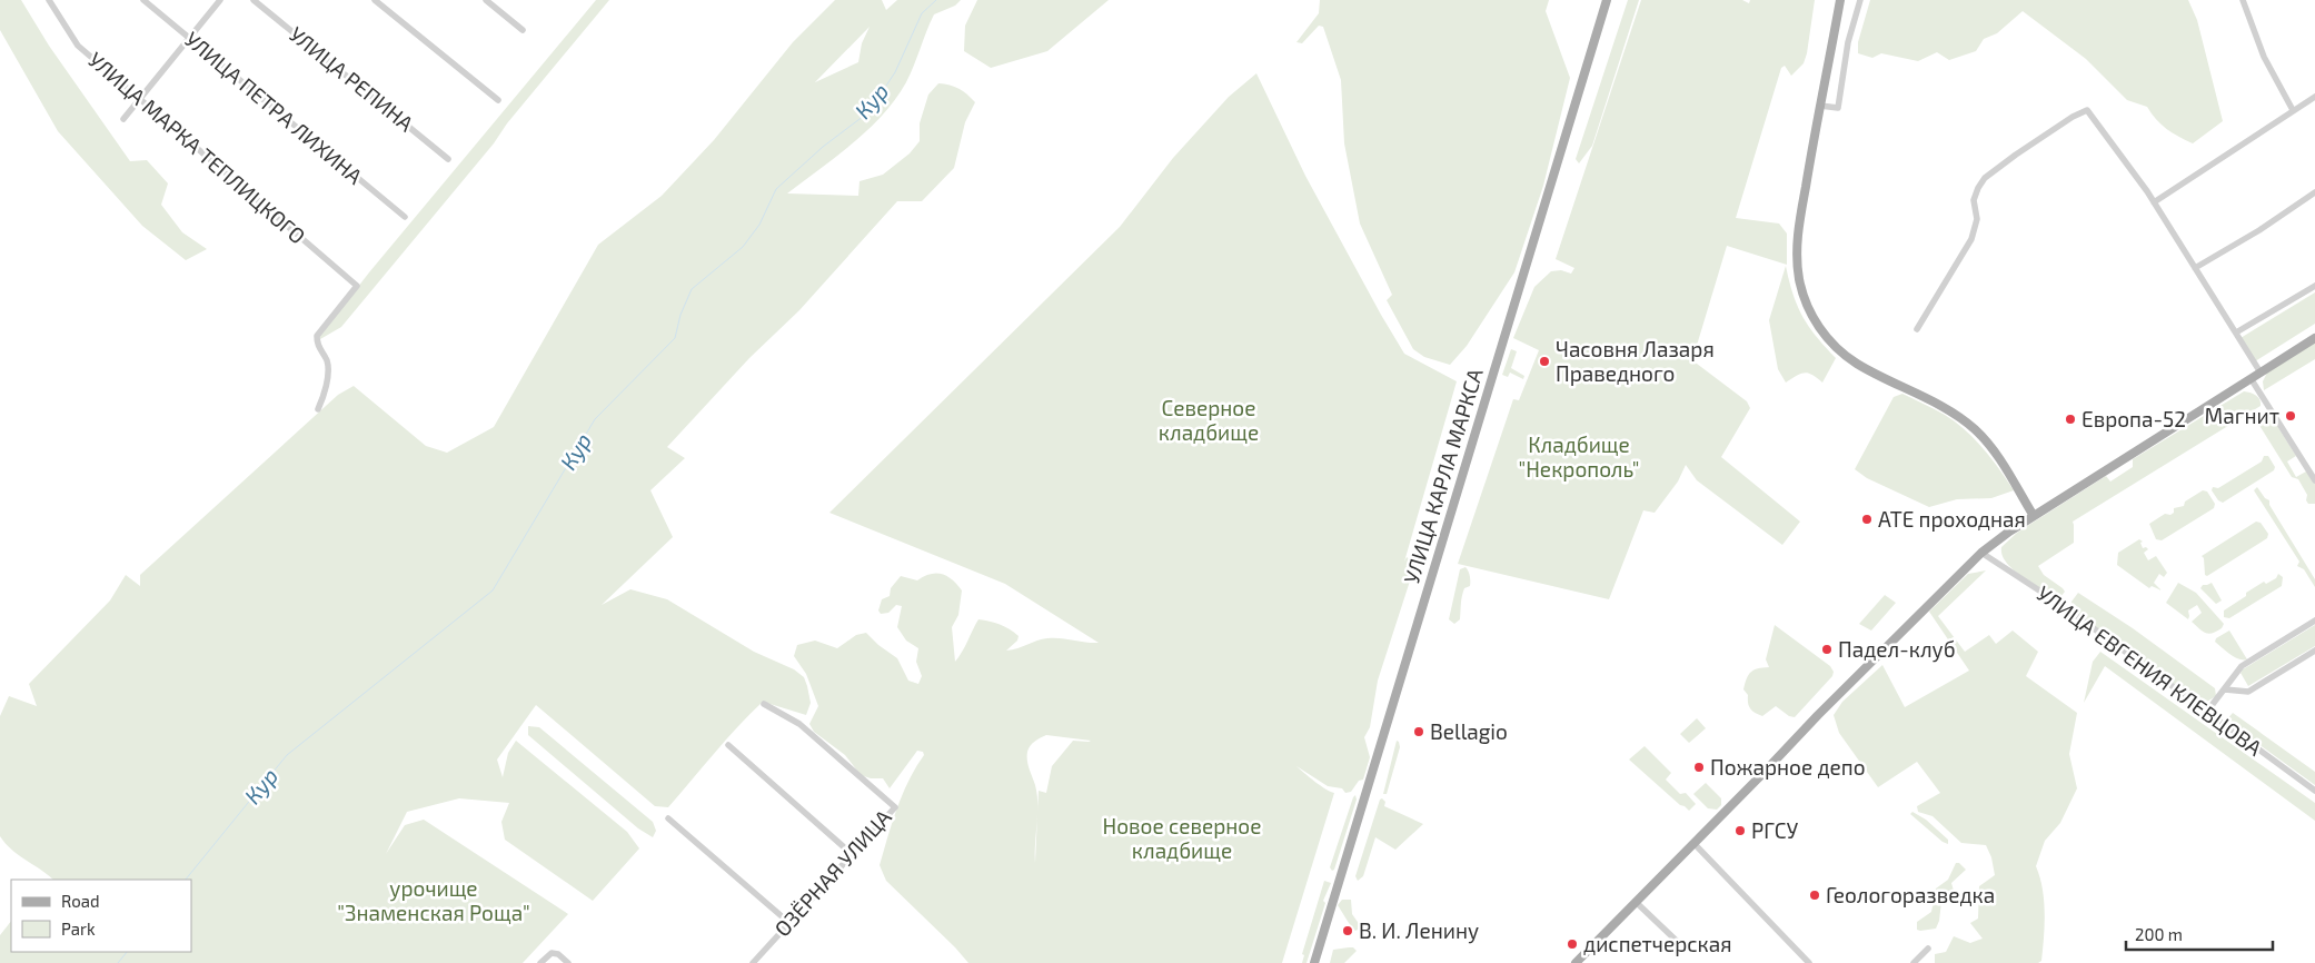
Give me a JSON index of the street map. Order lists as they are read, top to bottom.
{
  "streets": {
    "main road": ["УЛИЦА КАРЛА МАРКСА"],
    "street": [
      "УЛИЦА РЕПИНА",
      "УЛИЦА ПЕТРА ЛИХИНА",
      "УЛИЦА МАРКА ТЕПЛИЦКОГО",
      "УЛИЦА ЕВГЕНИЯ КЛЕВЦОВА",
      "ОЗЁРНАЯ УЛИЦА"
    ]
  },
  "water": ["Кур"],
  "parks": [
    "Северное кладбище",
    "Кладбище \"Некрополь\"",
    "Новое северное кладбище",
    "урочище \"Знаменская Роща\""
  ],
  "places": [
    "Часовня Лазаря Праведного",
    "Магнит",
    "Европа-52",
    "АТЕ проходная",
    "Падел-клуб",
    "Bellagio",
    "Пожарное депо",
    "РГСУ",
    "Геологоразведка",
    "В. И. Ленину",
    "диспетчерская"
  ],
  "legend": ["Road", "Park"],
  "scale_bar": "200 m"
}
